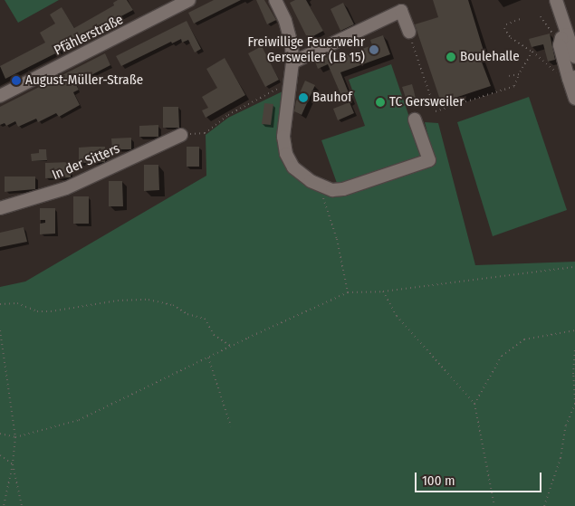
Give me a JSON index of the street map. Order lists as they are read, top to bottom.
{
  "streets": {
    "street": ["Pfählerstraße", "In der Sitters"]
  },
  "places": [
    "Freiwillige Feuerwehr Gersweiler (LB 15)",
    "Boulehalle",
    "August-Müller-Straße",
    "Bauhof",
    "TC Gersweiler"
  ],
  "scale_bar": "100 m"
}
